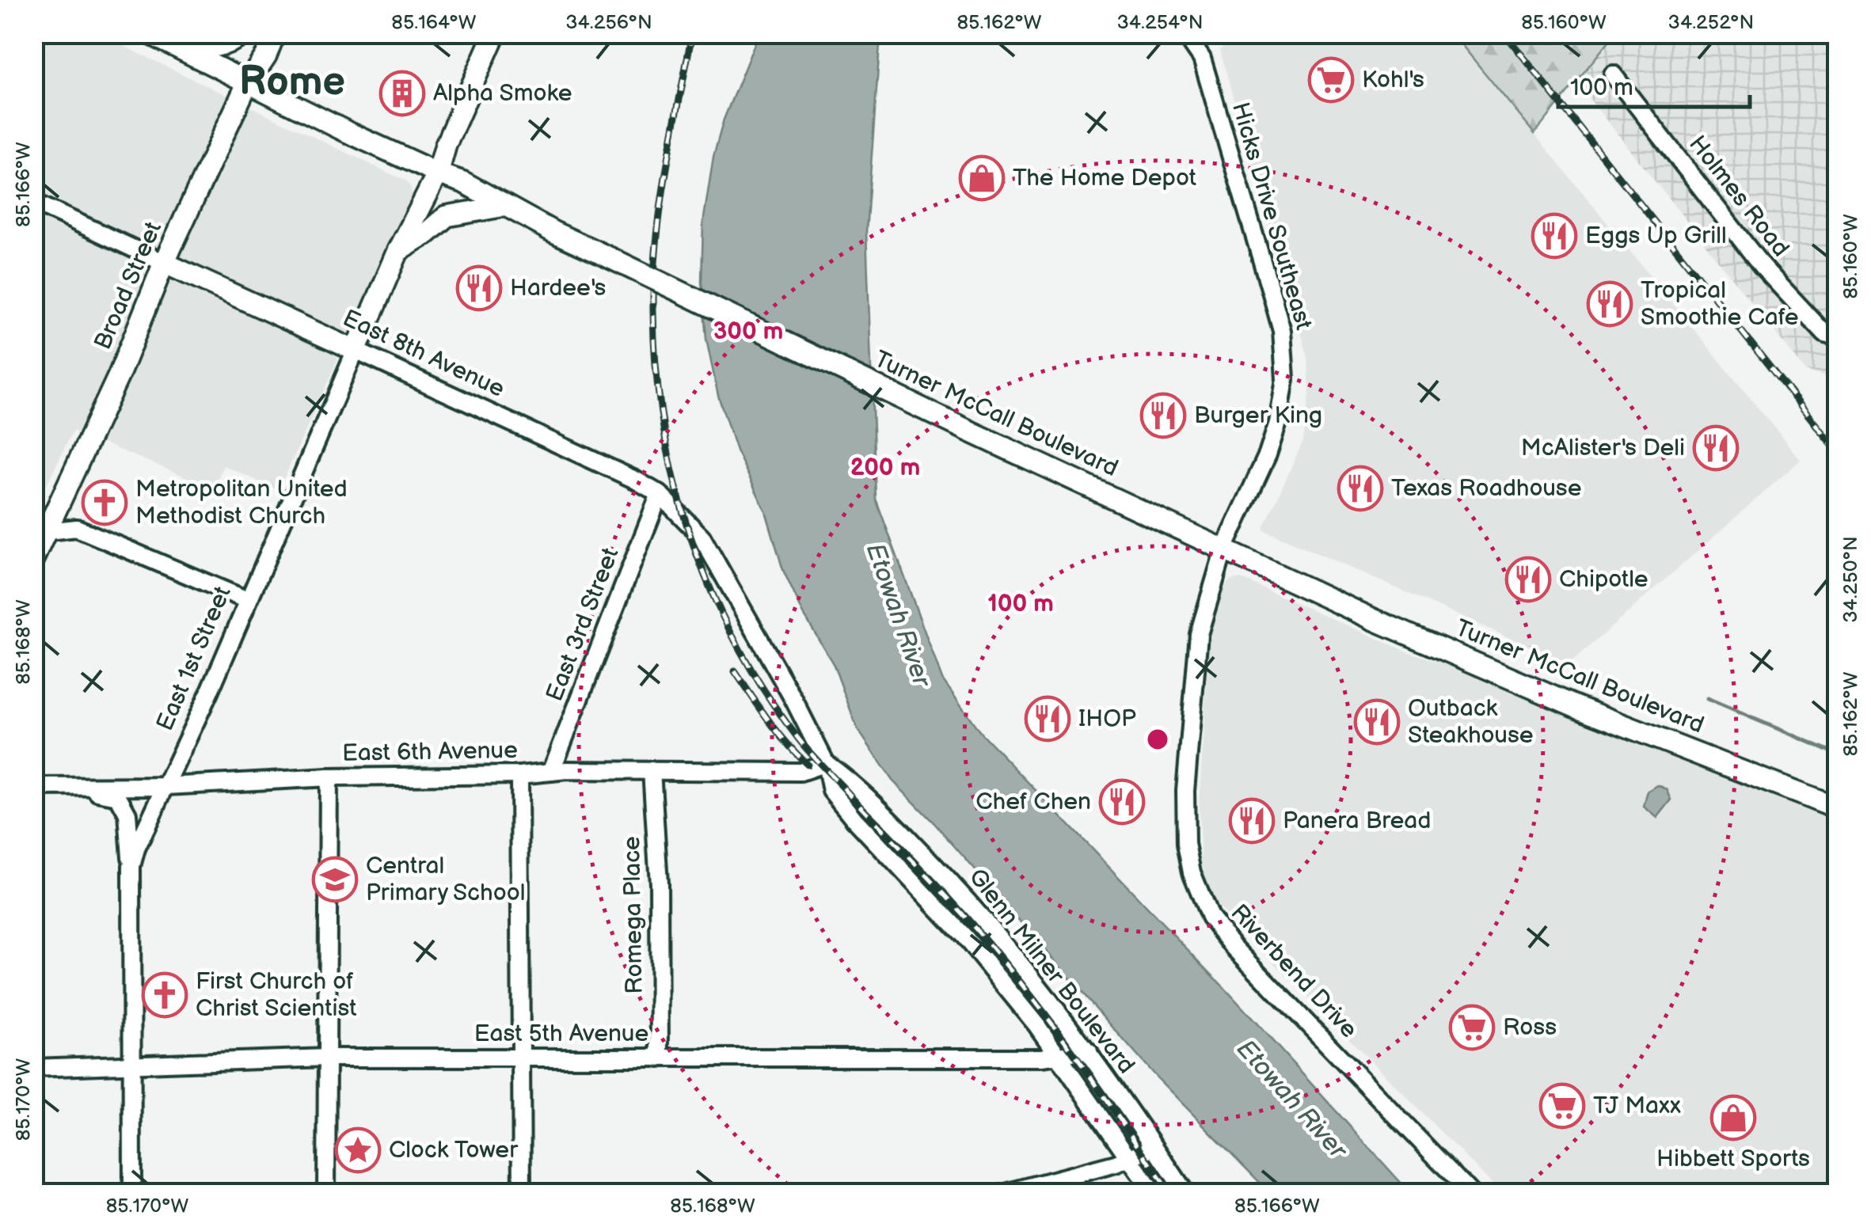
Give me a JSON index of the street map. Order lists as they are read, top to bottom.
{
  "streets": {
    "main road": [
      "Broad Street",
      "East 8th Avenue",
      "Turner McCall Boulevard",
      "East 1st Street"
    ],
    "street": [
      "Holmes Road",
      "Hicks Drive Southeast",
      "East 3rd Street",
      "East 6th Avenue",
      "Romega Place",
      "Glenn Milner Boulevard",
      "Riverbend Drive",
      "East 5th Avenue"
    ]
  },
  "crossings": [
    ["Hicks Drive Southeast", "Turner McCall Boulevard"],
    ["Hicks Drive Southeast", "Riverbend Drive"],
    ["Broad Street", "East 8th Avenue"],
    ["Broad Street", "Turner McCall Boulevard"],
    ["East 8th Avenue", "East 3rd Street"],
    ["East 8th Avenue", "East 1st Street"],
    ["East 8th Avenue", "Glenn Milner Boulevard"],
    ["Turner McCall Boulevard", "East 1st Street"],
    ["Turner McCall Boulevard", "Riverbend Drive"],
    ["East 3rd Street", "East 6th Avenue"],
    ["East 3rd Street", "Glenn Milner Boulevard"],
    ["East 1st Street", "East 6th Avenue"],
    ["East 1st Street", "East 5th Avenue"],
    ["East 6th Avenue", "Romega Place"],
    ["East 6th Avenue", "Glenn Milner Boulevard"],
    ["Romega Place", "East 5th Avenue"],
    ["Glenn Milner Boulevard", "East 5th Avenue"]
  ],
  "districts": ["Rome"],
  "water": ["Etowah River"],
  "places": {
    "supermarket": ["Kohl's", "Ross", "TJ Maxx"],
    "building": ["Alpha Smoke"],
    "shop": ["The Home Depot", "Hibbett Sports"],
    "restaurant": [
      "Eggs Up Grill",
      "Hardee's",
      "Tropical Smoothie Cafe",
      "Burger King",
      "McAlister's Deli",
      "Texas Roadhouse",
      "Chipotle",
      "IHOP",
      "Outback Steakhouse",
      "Chef Chen",
      "Panera Bread"
    ],
    "church": ["Metropolitan United Methodist Church", "First Church of Christ Scientist"],
    "school or university": ["Central Primary School"],
    "place": ["Clock Tower"]
  },
  "scale_bar": "100 m",
  "coordinates": [
    "85.164°W",
    "34.256°N",
    "85.162°W",
    "34.254°N",
    "85.160°W",
    "34.252°N",
    "85.166°W",
    "34.250°N",
    "85.168°W",
    "85.170°W"
  ],
  "rings": ["300 m", "200 m", "100 m"]
}
